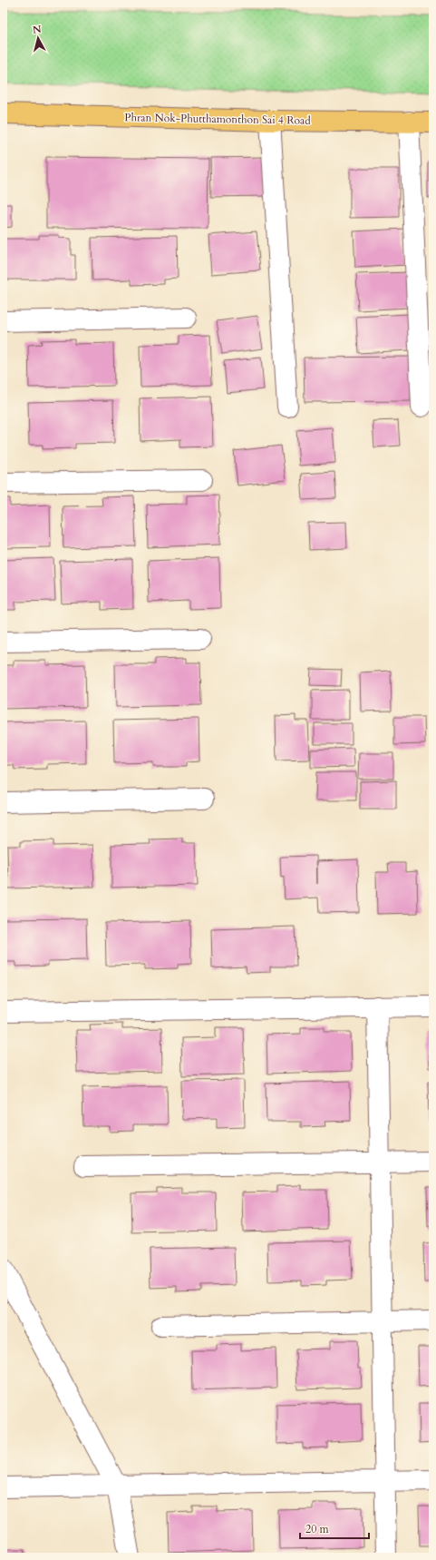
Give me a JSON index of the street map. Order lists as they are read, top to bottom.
{
  "streets": {
    "main road": ["Phran Nok-Phutthamonthon Sai 4 Road"]
  },
  "scale_bar": "20 m",
  "north": "top"
}
